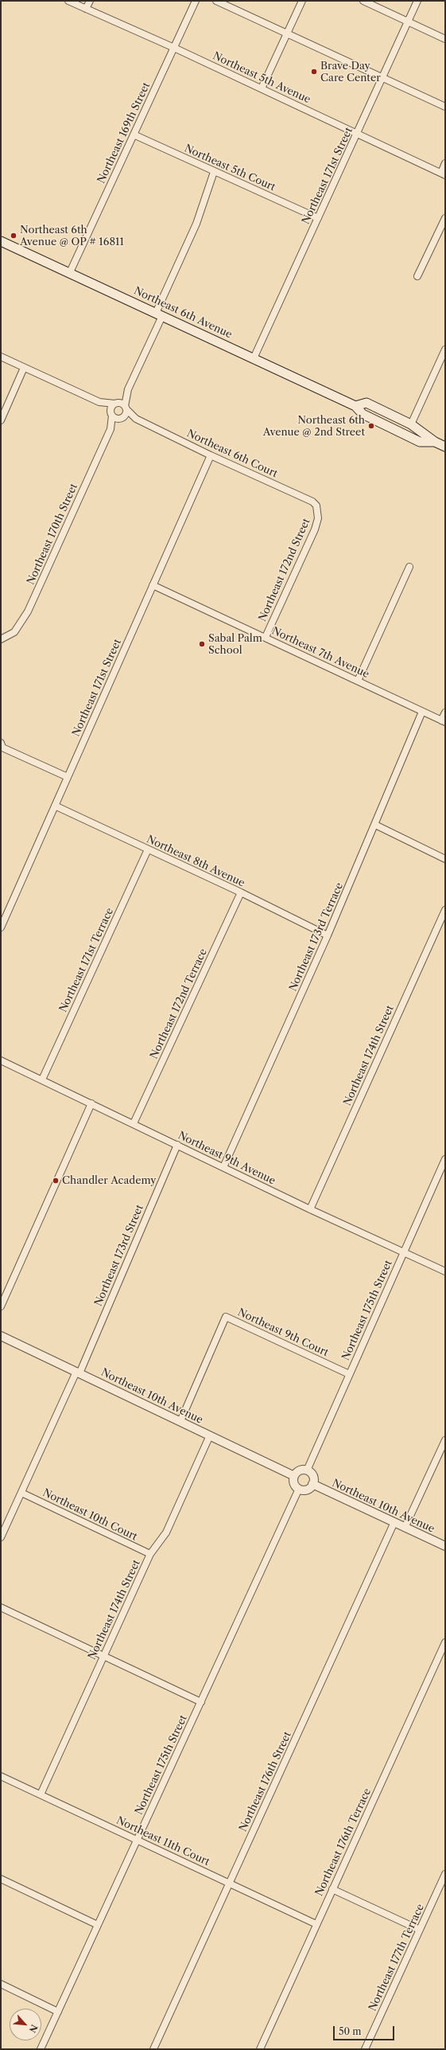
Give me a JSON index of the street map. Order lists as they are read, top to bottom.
{
  "streets": {
    "main road": ["Northeast 6th Avenue"],
    "street": [
      "Northeast 5th Avenue",
      "Northeast 169th Street",
      "Northeast 5th Court",
      "Northeast 171st Street",
      "Northeast 6th Court",
      "Northeast 170th Street",
      "Northeast 172nd Street",
      "Northeast 7th Avenue",
      "Northeast 8th Avenue",
      "Northeast 173rd Terrace",
      "Northeast 171st Terrace",
      "Northeast 172nd Terrace",
      "Northeast 174th Street",
      "Northeast 9th Avenue",
      "Northeast 173rd Street",
      "Northeast 175th Street",
      "Northeast 9th Court",
      "Northeast 10th Avenue",
      "Northeast 10th Court",
      "Northeast 176th Street",
      "Northeast 11th Court",
      "Northeast 176th Terrace",
      "Northeast 177th Terrace"
    ]
  },
  "crossings": [
    ["Northeast 5th Avenue", "Northeast 169th Street"],
    ["Northeast 5th Avenue", "Northeast 171st Street"],
    ["Northeast 169th Street", "Northeast 5th Court"],
    ["Northeast 169th Street", "Northeast 6th Avenue"],
    ["Northeast 5th Court", "Northeast 171st Street"],
    ["Northeast 171st Street", "Northeast 6th Avenue"],
    ["Northeast 171st Street", "Northeast 6th Court"],
    ["Northeast 171st Street", "Northeast 7th Avenue"],
    ["Northeast 171st Street", "Northeast 8th Avenue"],
    ["Northeast 6th Court", "Northeast 170th Street"],
    ["Northeast 6th Court", "Northeast 172nd Street"],
    ["Northeast 172nd Street", "Northeast 7th Avenue"],
    ["Northeast 7th Avenue", "Northeast 173rd Terrace"],
    ["Northeast 8th Avenue", "Northeast 173rd Terrace"],
    ["Northeast 8th Avenue", "Northeast 171st Terrace"],
    ["Northeast 8th Avenue", "Northeast 172nd Terrace"],
    ["Northeast 173rd Terrace", "Northeast 9th Avenue"],
    ["Northeast 171st Terrace", "Northeast 9th Avenue"],
    ["Northeast 172nd Terrace", "Northeast 9th Avenue"],
    ["Northeast 174th Street", "Northeast 9th Avenue"],
    ["Northeast 174th Street", "Northeast 10th Avenue"],
    ["Northeast 174th Street", "Northeast 10th Court"],
    ["Northeast 174th Street", "Northeast 11th Court"],
    ["Northeast 9th Avenue", "Northeast 173rd Street"],
    ["Northeast 9th Avenue", "Northeast 175th Street"],
    ["Northeast 173rd Street", "Northeast 10th Avenue"],
    ["Northeast 173rd Street", "Northeast 10th Court"],
    ["Northeast 175th Street", "Northeast 9th Court"],
    ["Northeast 175th Street", "Northeast 10th Avenue"],
    ["Northeast 175th Street", "Northeast 11th Court"],
    ["Northeast 9th Court", "Northeast 10th Avenue"],
    ["Northeast 10th Avenue", "Northeast 176th Street"],
    ["Northeast 176th Street", "Northeast 11th Court"],
    ["Northeast 11th Court", "Northeast 176th Terrace"]
  ],
  "places": [
    "Brave Day Care Center",
    "Northeast 6th Avenue @ OP # 16811",
    "Northeast 6th Avenue @ 2nd Street",
    "Sabal Palm School",
    "Chandler Academy"
  ],
  "scale_bar": "50 m",
  "north": "bottom right"
}
